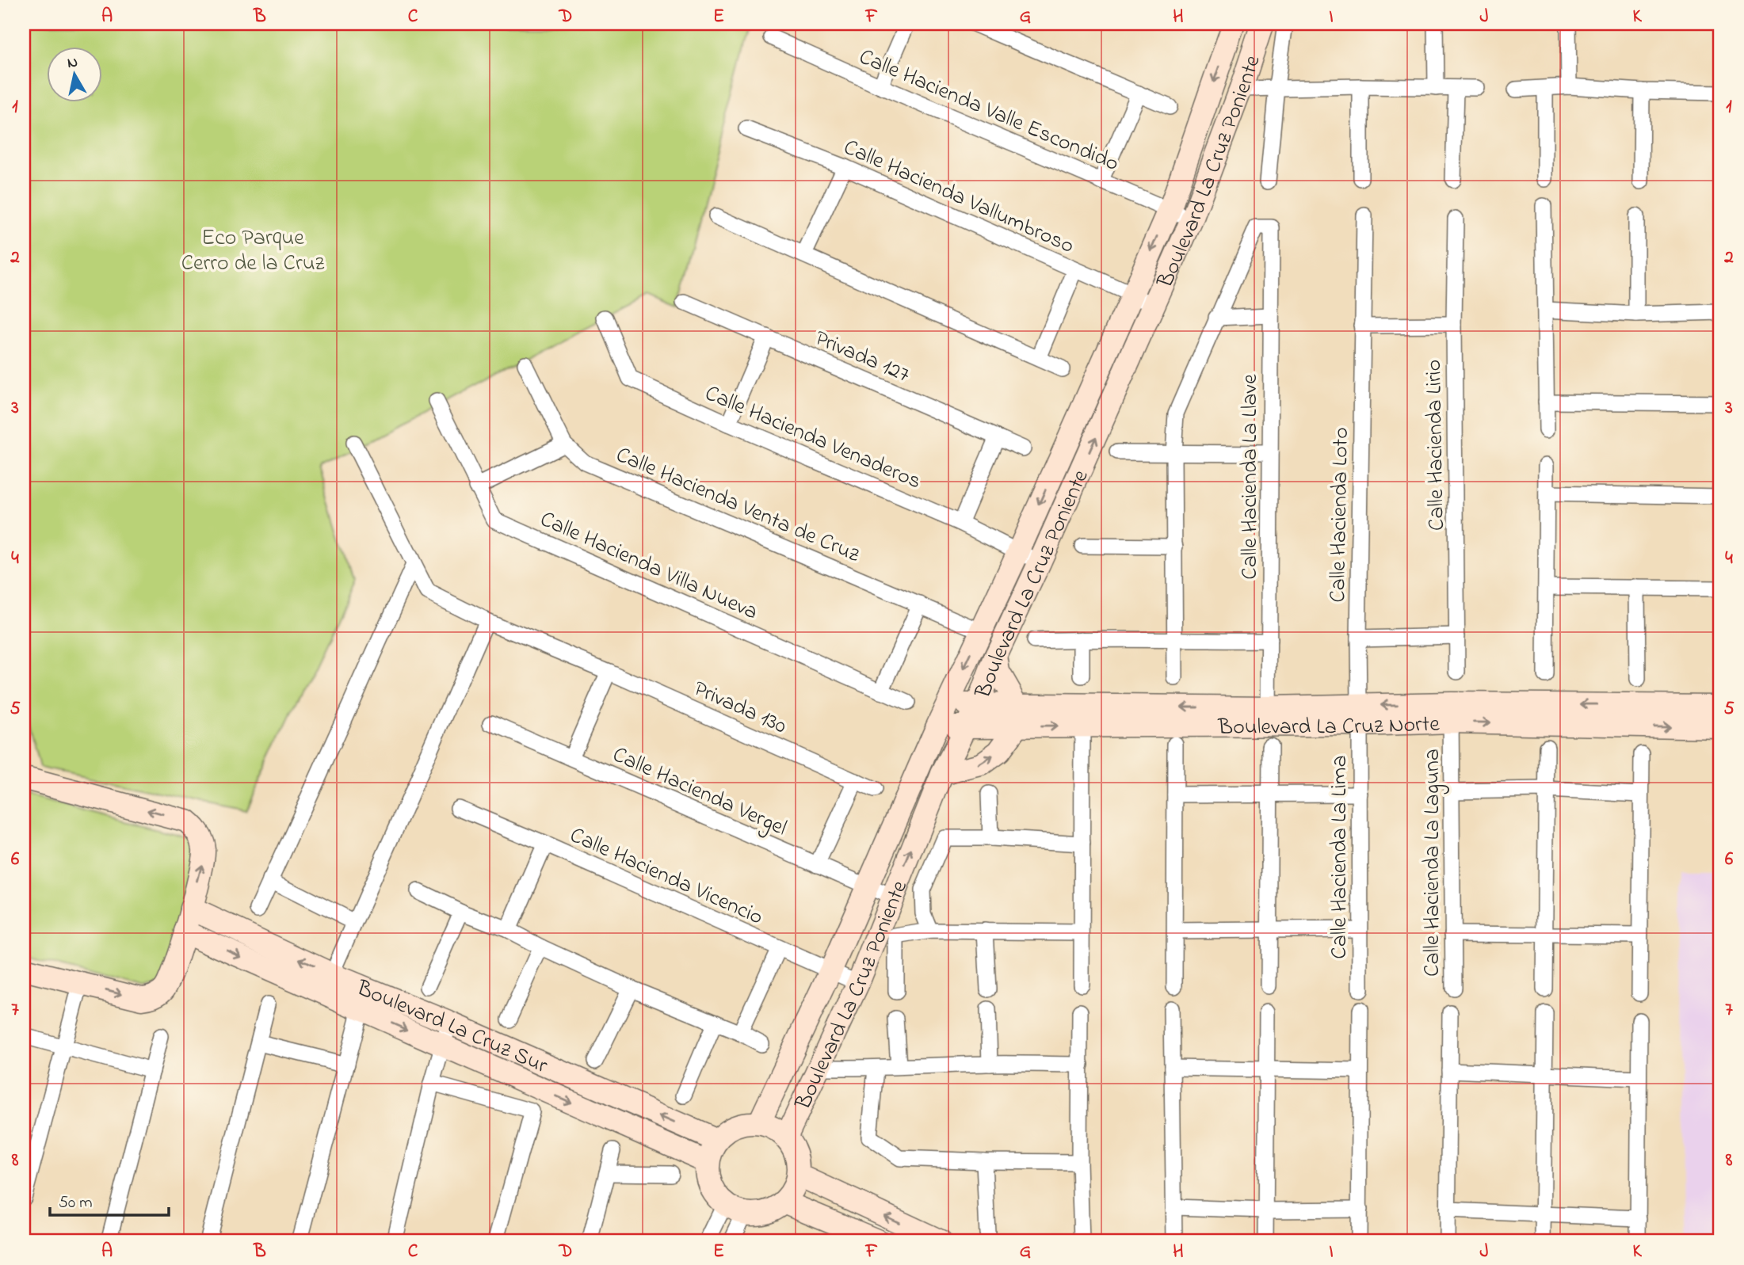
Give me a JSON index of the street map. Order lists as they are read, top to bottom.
{
  "streets": {
    "street": [
      "Calle Hacienda Valle Escondido",
      "Boulevard La Cruz Poniente",
      "Calle Hacienda Vallumbroso",
      "Privada 127",
      "Calle Hacienda Venaderos",
      "Calle Hacienda Lirio",
      "Calle Hacienda La Llave",
      "Calle Hacienda Venta de Cruz",
      "Calle Hacienda Loto",
      "Calle Hacienda Villa Nueva",
      "Privada 130",
      "Boulevard La Cruz Norte",
      "Calle Hacienda Vergel",
      "Calle Hacienda La Lima",
      "Calle Hacienda La Laguna",
      "Calle Hacienda Vicencio",
      "Boulevard La Cruz Sur"
    ]
  },
  "crossings": [
    ["Calle Hacienda Valle Escondido", "Boulevard La Cruz Poniente"],
    ["Boulevard La Cruz Poniente", "Calle Hacienda Vallumbroso"],
    ["Boulevard La Cruz Poniente", "Calle Hacienda Venaderos"],
    ["Boulevard La Cruz Poniente", "Calle Hacienda Venta de Cruz"],
    ["Boulevard La Cruz Poniente", "Boulevard La Cruz Norte"],
    ["Boulevard La Cruz Poniente", "Calle Hacienda Vergel"],
    ["Boulevard La Cruz Poniente", "Calle Hacienda Vicencio"],
    ["Boulevard La Cruz Poniente", "Boulevard La Cruz Sur"],
    ["Calle Hacienda La Llave", "Boulevard La Cruz Norte"],
    ["Calle Hacienda Loto", "Boulevard La Cruz Norte"],
    ["Calle Hacienda Loto", "Calle Hacienda La Lima"],
    ["Boulevard La Cruz Norte", "Calle Hacienda La Lima"],
    ["Boulevard La Cruz Norte", "Calle Hacienda La Laguna"]
  ],
  "parks": ["Eco Parque Cerro de la Cruz"],
  "scale_bar": "50 m",
  "north": "top",
  "grid": {
    "columns": [
      "A",
      "B",
      "C",
      "D",
      "E",
      "F",
      "G",
      "H",
      "I",
      "J",
      "K"
    ],
    "rows": [
      "1",
      "2",
      "3",
      "4",
      "5",
      "6",
      "7",
      "8"
    ]
  }
}
